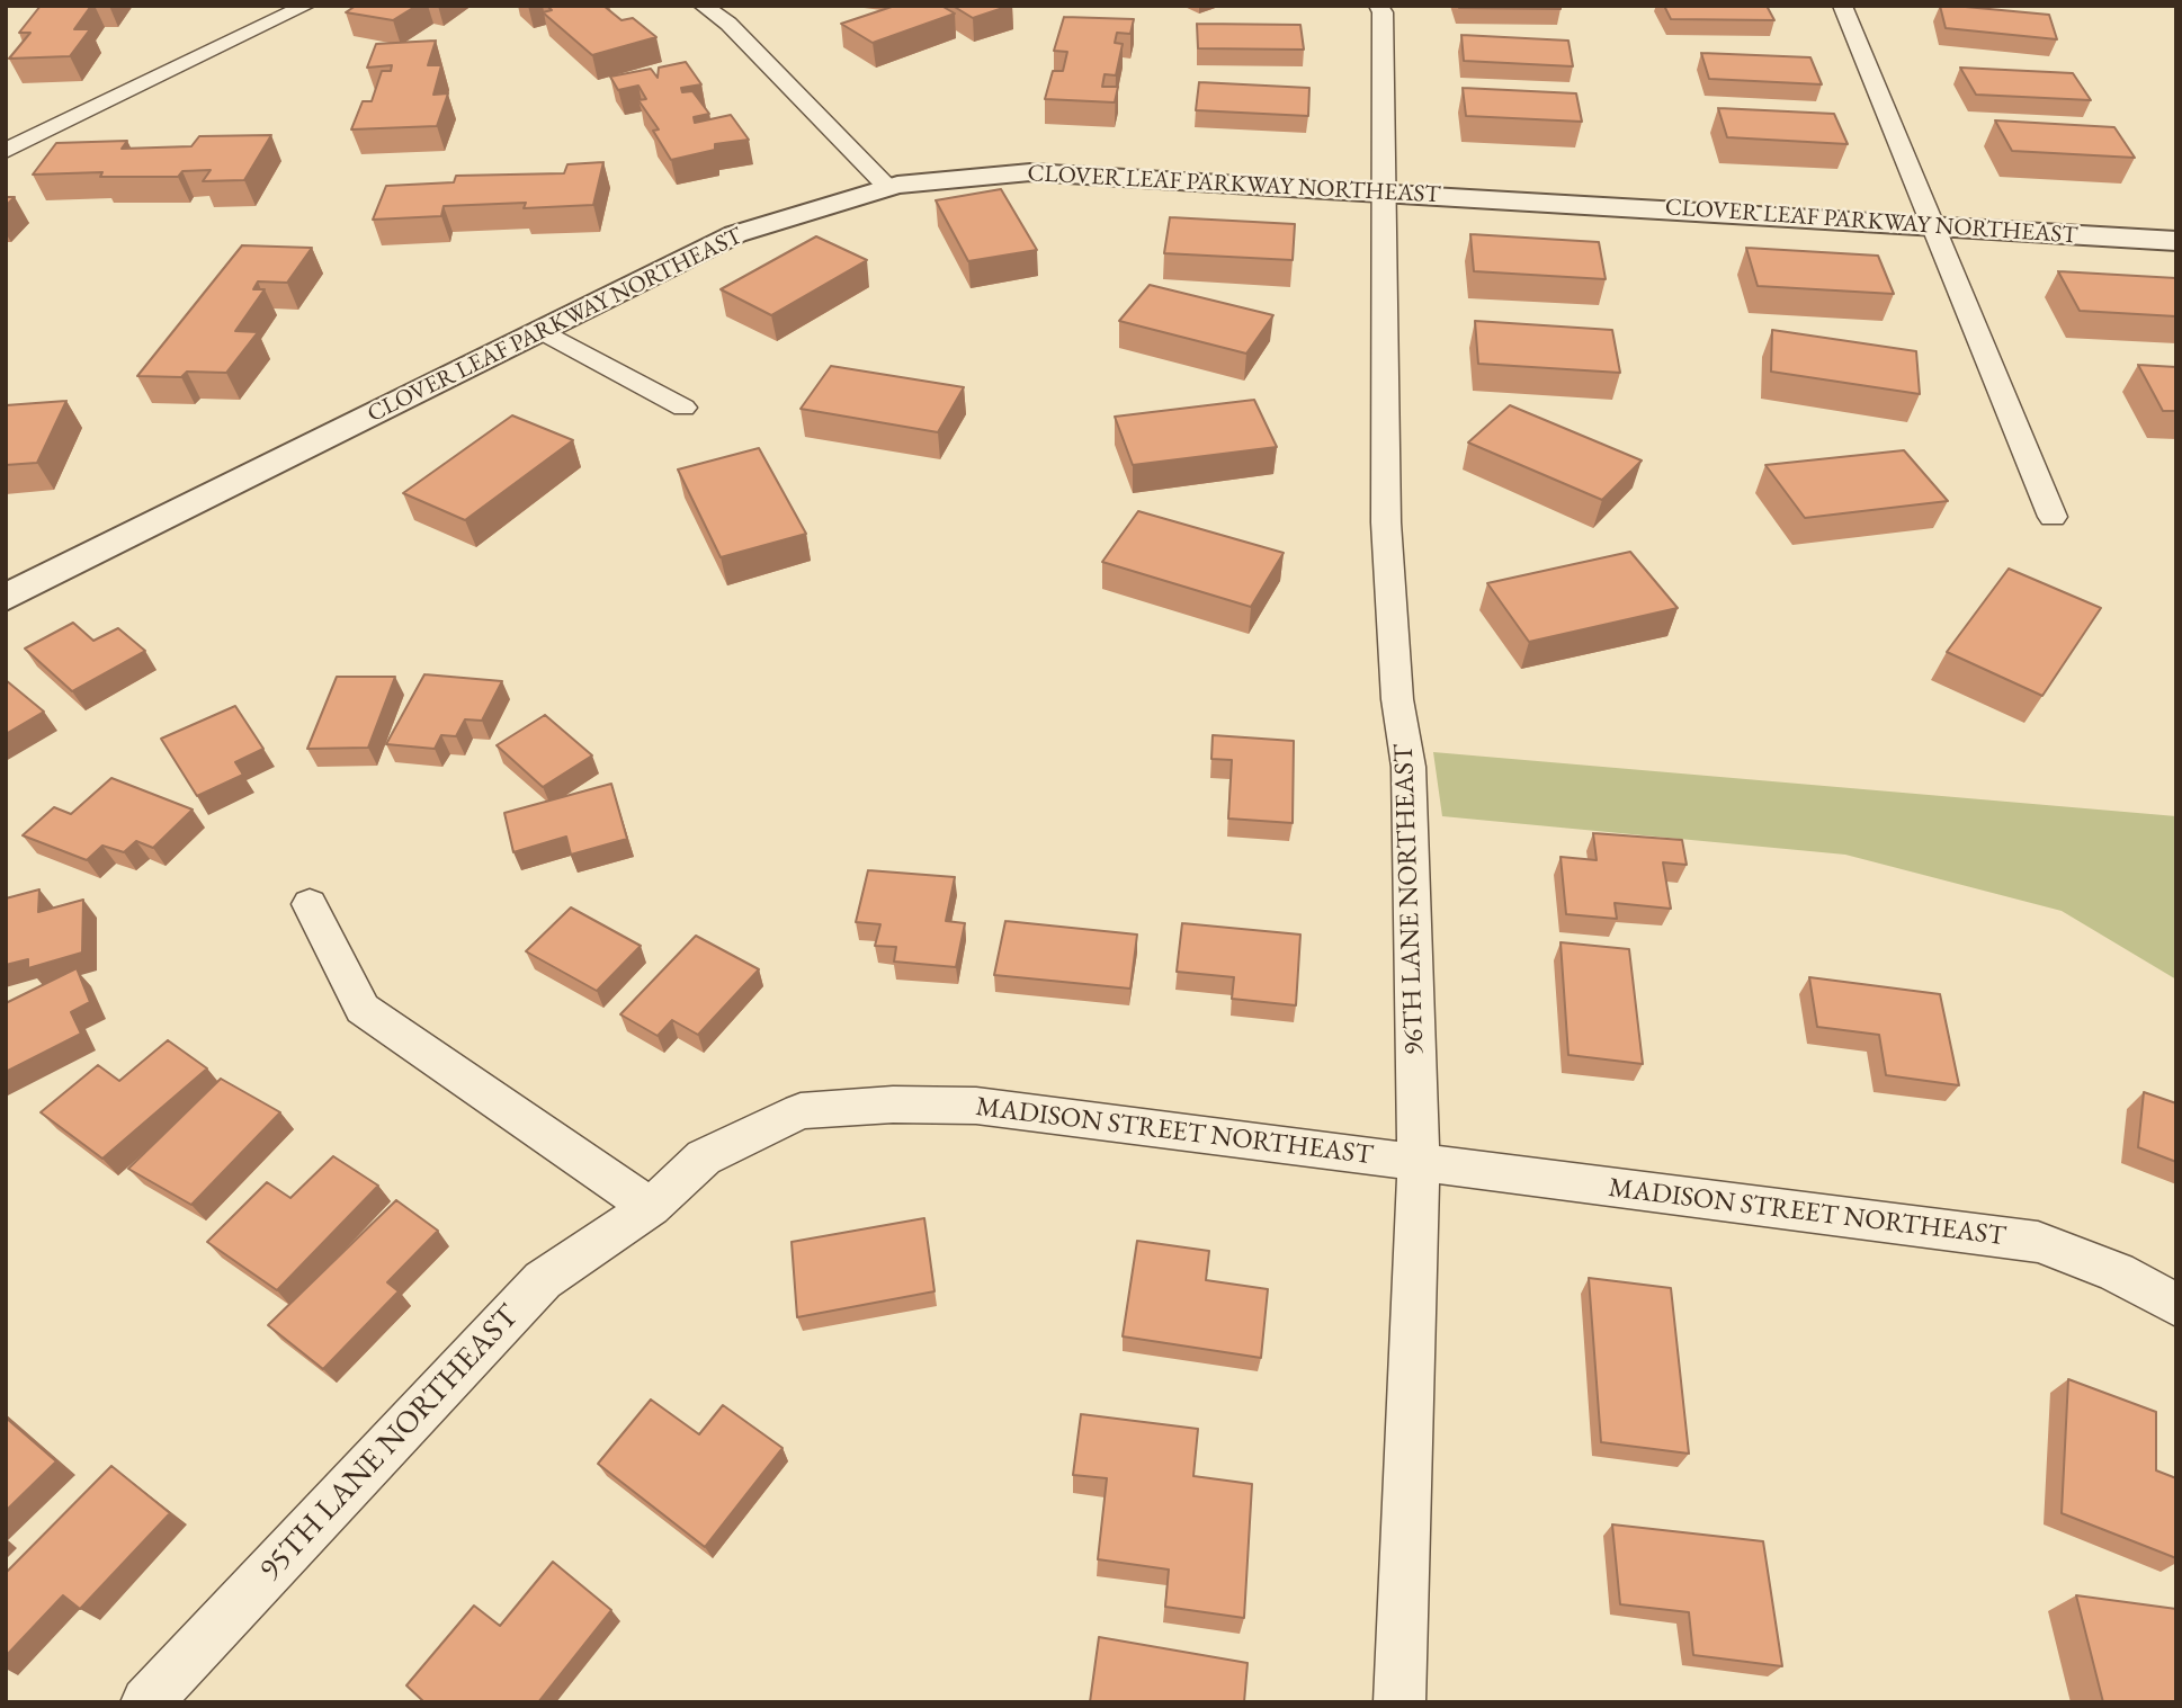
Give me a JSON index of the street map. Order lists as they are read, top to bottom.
{
  "streets": {
    "street": [
      "CLOVER LEAF PARKWAY NORTHEAST",
      "96TH LANE NORTHEAST",
      "MADISON STREET NORTHEAST",
      "95TH LANE NORTHEAST"
    ]
  },
  "crossings": [
    ["CLOVER LEAF PARKWAY NORTHEAST", "96TH LANE NORTHEAST"],
    ["96TH LANE NORTHEAST", "MADISON STREET NORTHEAST"],
    ["MADISON STREET NORTHEAST", "95TH LANE NORTHEAST"]
  ]
}
